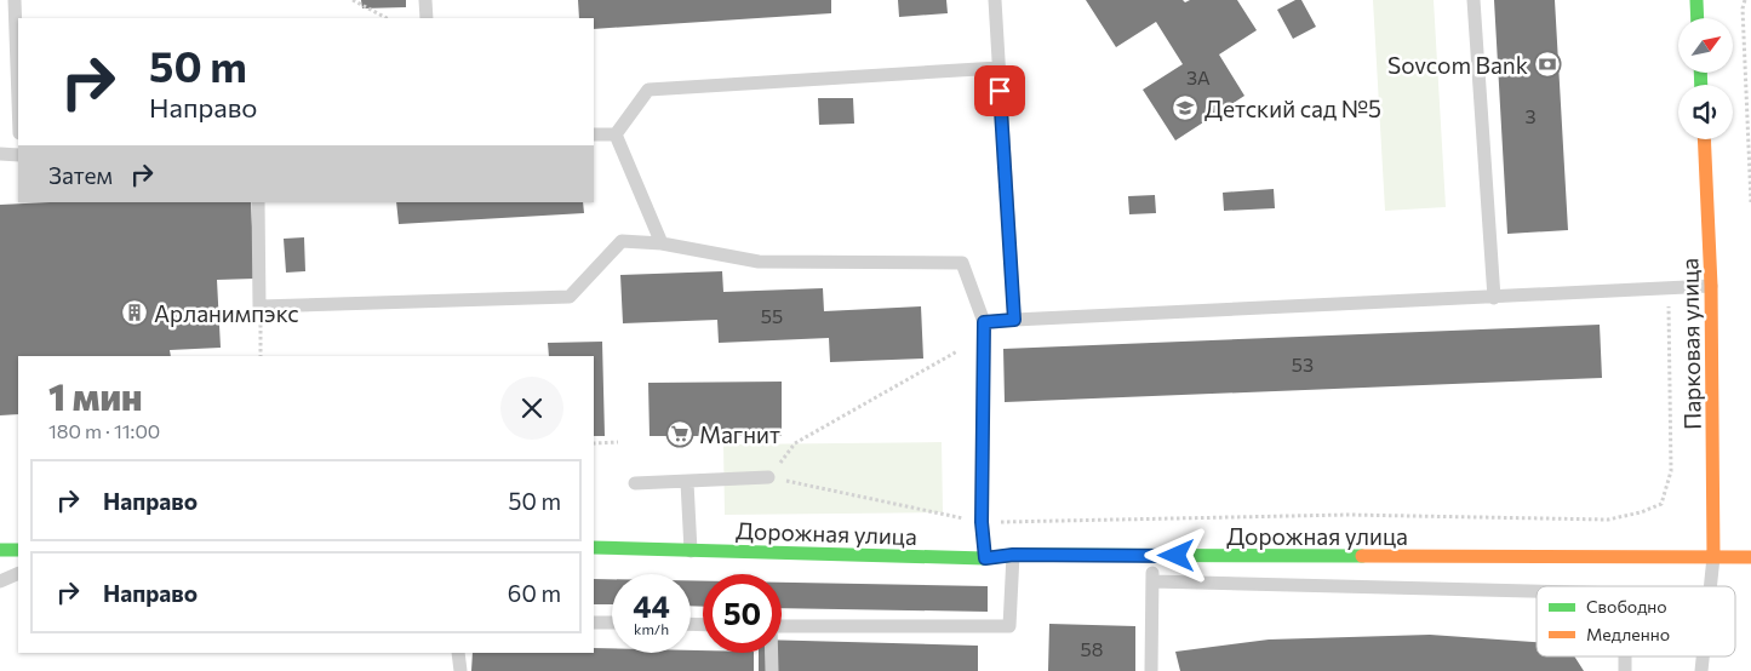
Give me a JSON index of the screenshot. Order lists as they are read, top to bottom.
{
  "streets": {
    "main road": ["Парковая улица", "Дорожная улица"]
  },
  "crossings": [
    ["Парковая улица", "Дорожная улица"]
  ],
  "places": {
    "bank": ["Sovcom Bank"],
    "school or university": ["Детский сад №5"],
    "building": ["Арланимпэкс"],
    "supermarket": ["Магнит"]
  },
  "house_numbers": [
    "3А",
    "3",
    "55",
    "53",
    "58"
  ],
  "legend": ["Свободно", "Медленно"],
  "north": "top right",
  "page": {
    "turn": ["50 m", "Направо"],
    "then": "Затем",
    "heading": ["1 мин", "180 m · 11:00"],
    "list": [
      {
        "name": "Направо",
        "value": "50 m"
      },
      {
        "name": "Направо",
        "value": "60 m"
      }
    ],
    "speed": "44 km/h",
    "limit": "50"
  }
}
